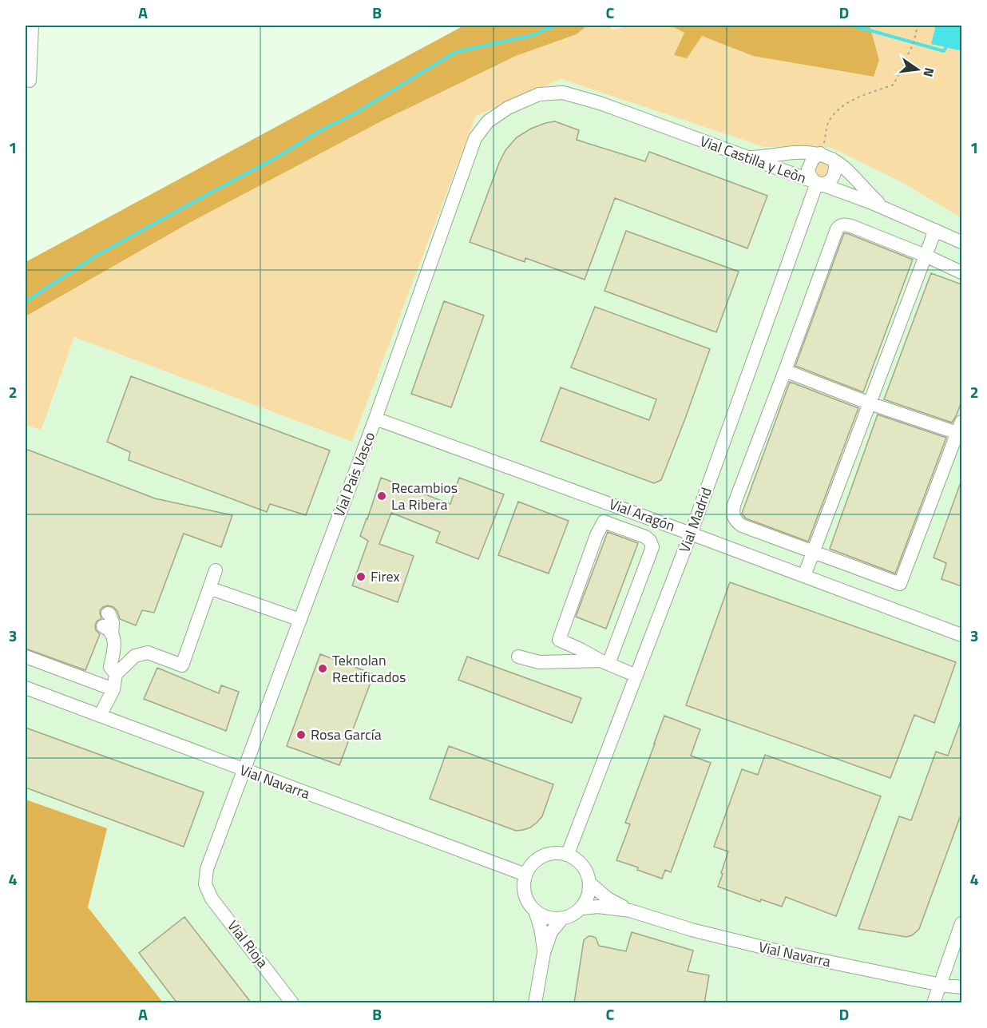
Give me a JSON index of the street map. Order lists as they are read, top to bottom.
{
  "streets": {
    "street": [
      "Vial Castilla y Leòn",
      "Vial Pais Vasco",
      "Vial Aragón",
      "Vial Madrid",
      "Vial Navarra",
      "Vial Rioja"
    ]
  },
  "crossings": [
    ["Vial Castilla y Leòn", "Vial Pais Vasco"],
    ["Vial Castilla y Leòn", "Vial Madrid"],
    ["Vial Pais Vasco", "Vial Aragón"],
    ["Vial Pais Vasco", "Vial Navarra"],
    ["Vial Pais Vasco", "Vial Rioja"],
    ["Vial Aragón", "Vial Madrid"],
    ["Vial Madrid", "Vial Navarra"]
  ],
  "places": [
    "Recambios La Ribera",
    "Firex",
    "Teknolan Rectificados",
    "Rosa García"
  ],
  "north": "right",
  "grid": {
    "columns": [
      "A",
      "B",
      "C",
      "D"
    ],
    "rows": [
      "1",
      "2",
      "3",
      "4"
    ]
  }
}
